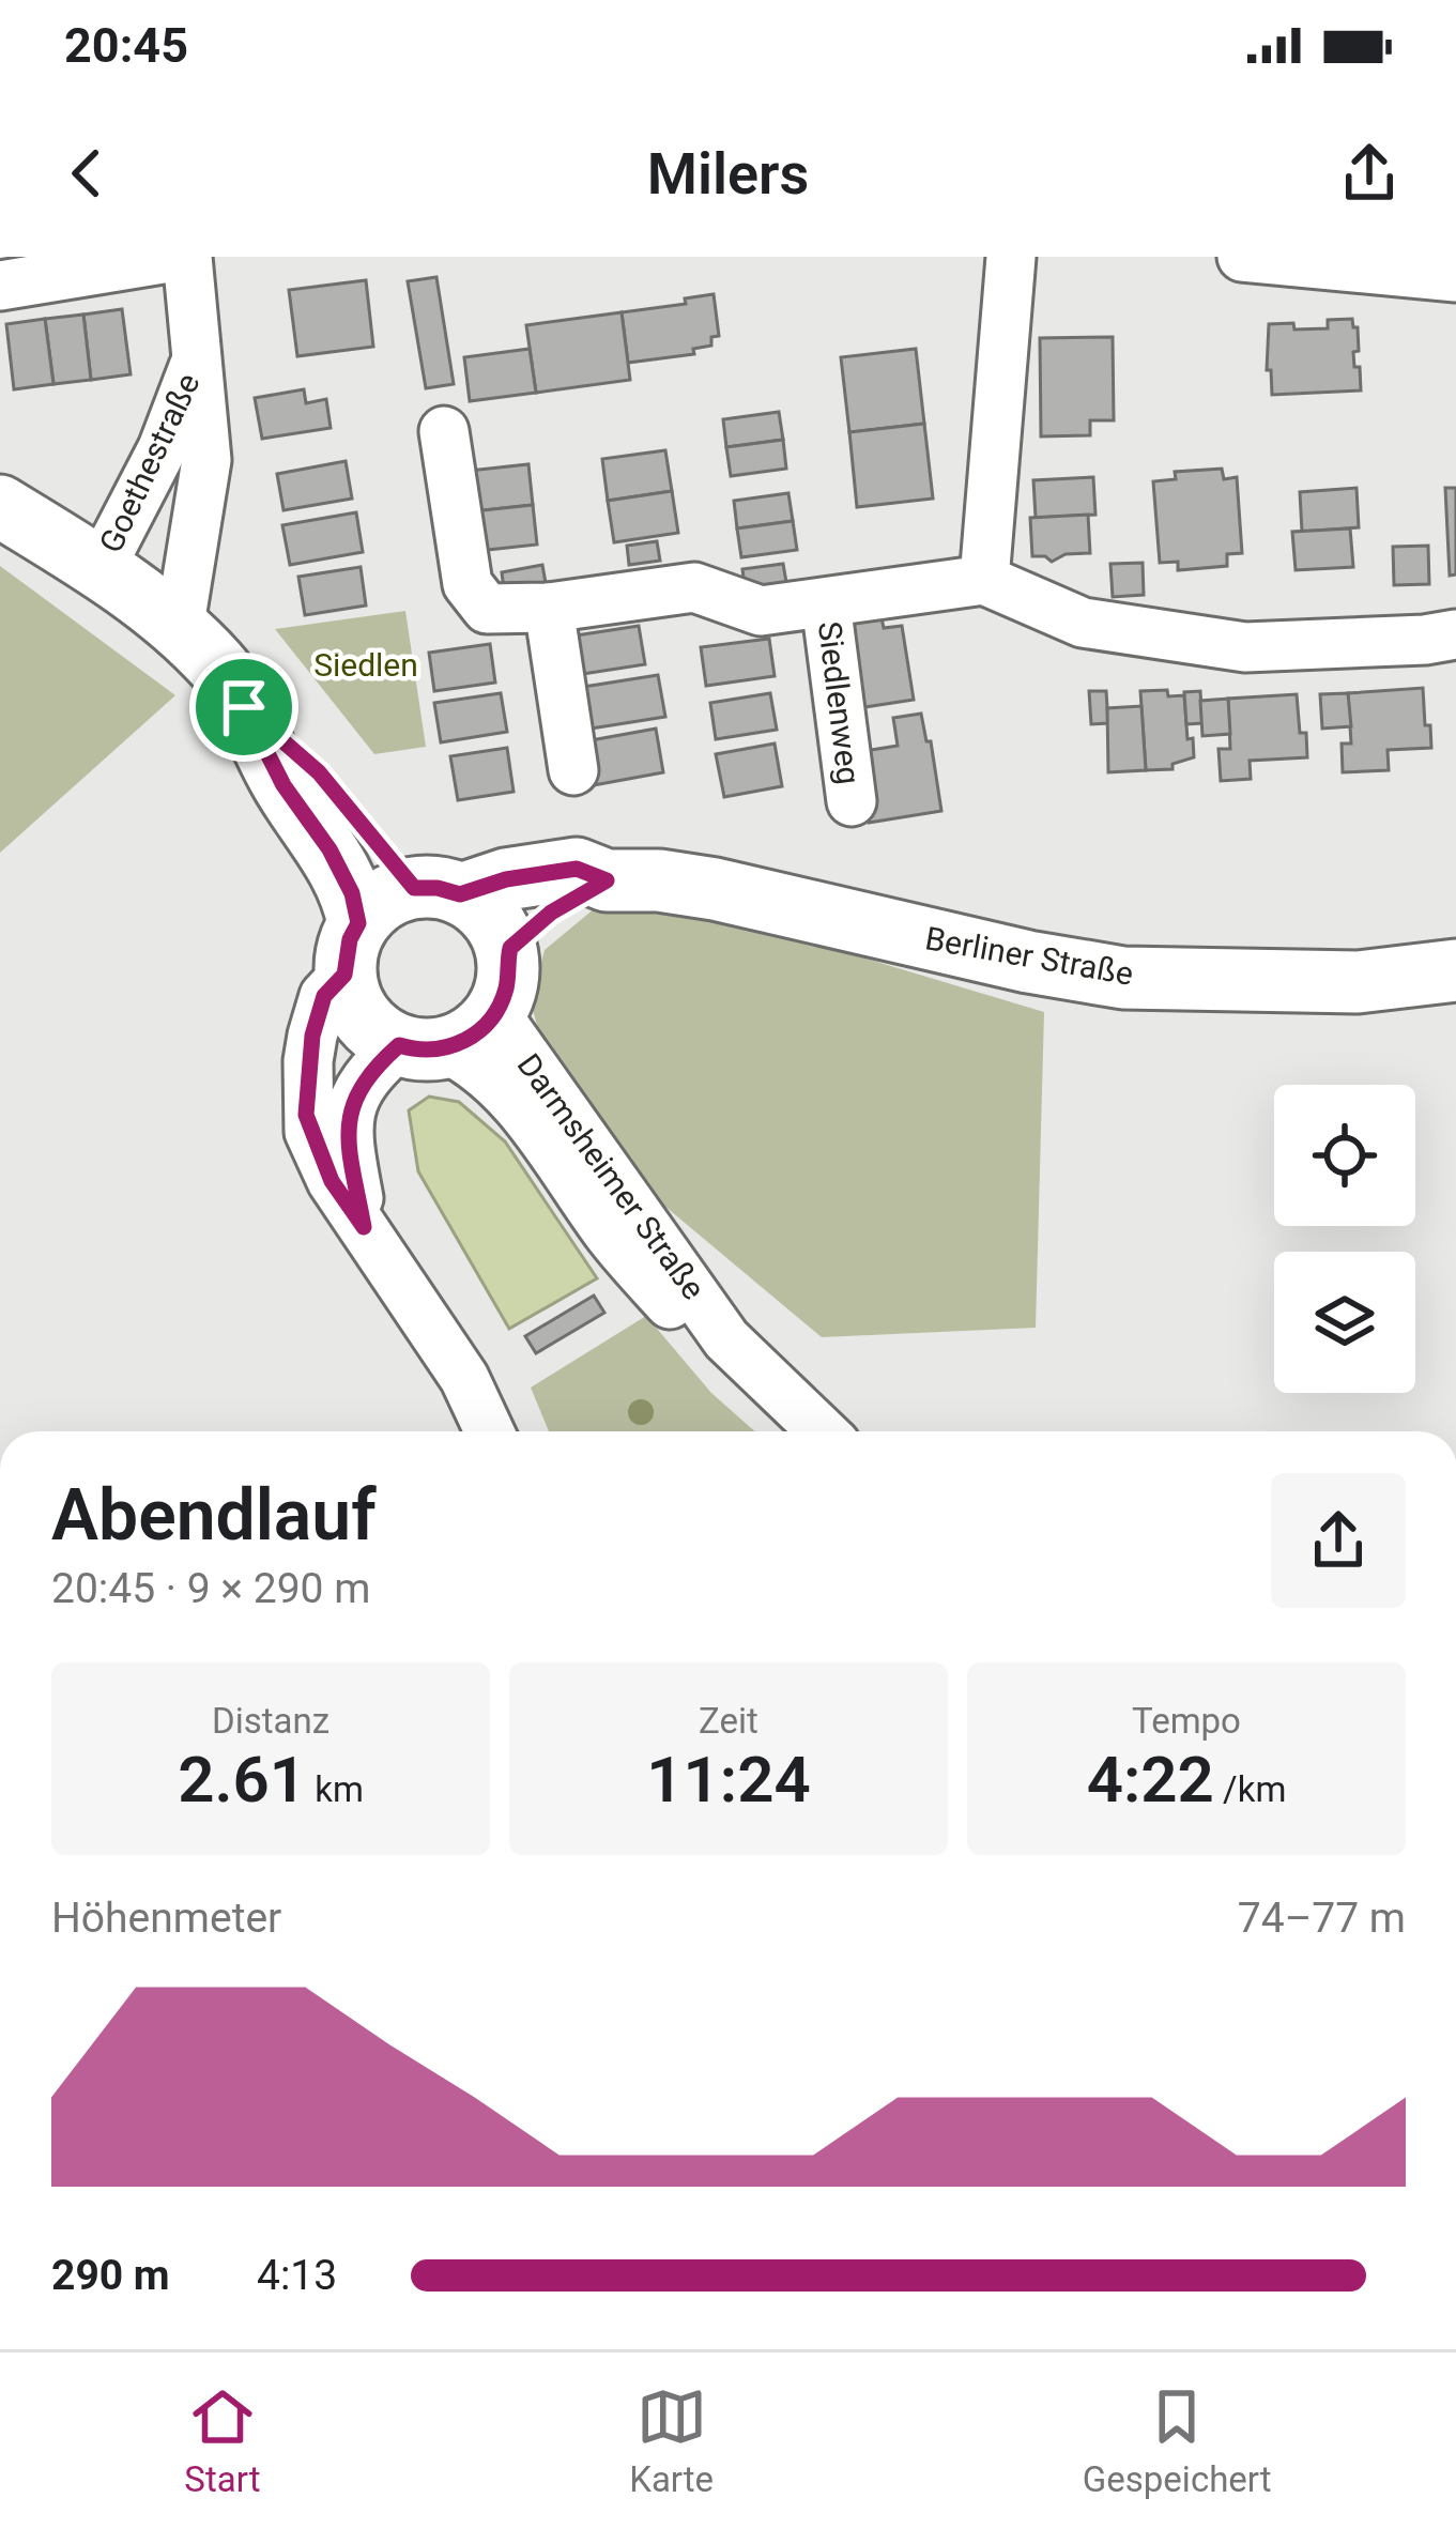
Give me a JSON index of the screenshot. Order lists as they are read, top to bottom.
{
  "streets": {
    "main road": ["Berliner Straße"],
    "street": ["Goethestraße", "Siedlenweg", "Darmsheimer Straße"]
  },
  "crossings": [
    ["Berliner Straße", "Darmsheimer Straße"]
  ],
  "parks": ["Siedlen"],
  "page": {
    "status": "20:45",
    "header": "Milers",
    "heading": ["Abendlauf", "20:45 · 9 × 290 m"],
    "stats": [
      ["Distanz", "2.61 km"],
      ["Zeit", "11:24"],
      ["Tempo", "4:22 /km"]
    ],
    "chart": ["Höhenmeter", "74–77 m"],
    "list": [
      {
        "name": "290 m",
        "note": "4:13"
      }
    ],
    "tabs": ["Start", "Karte", "Gespeichert"]
  }
}
